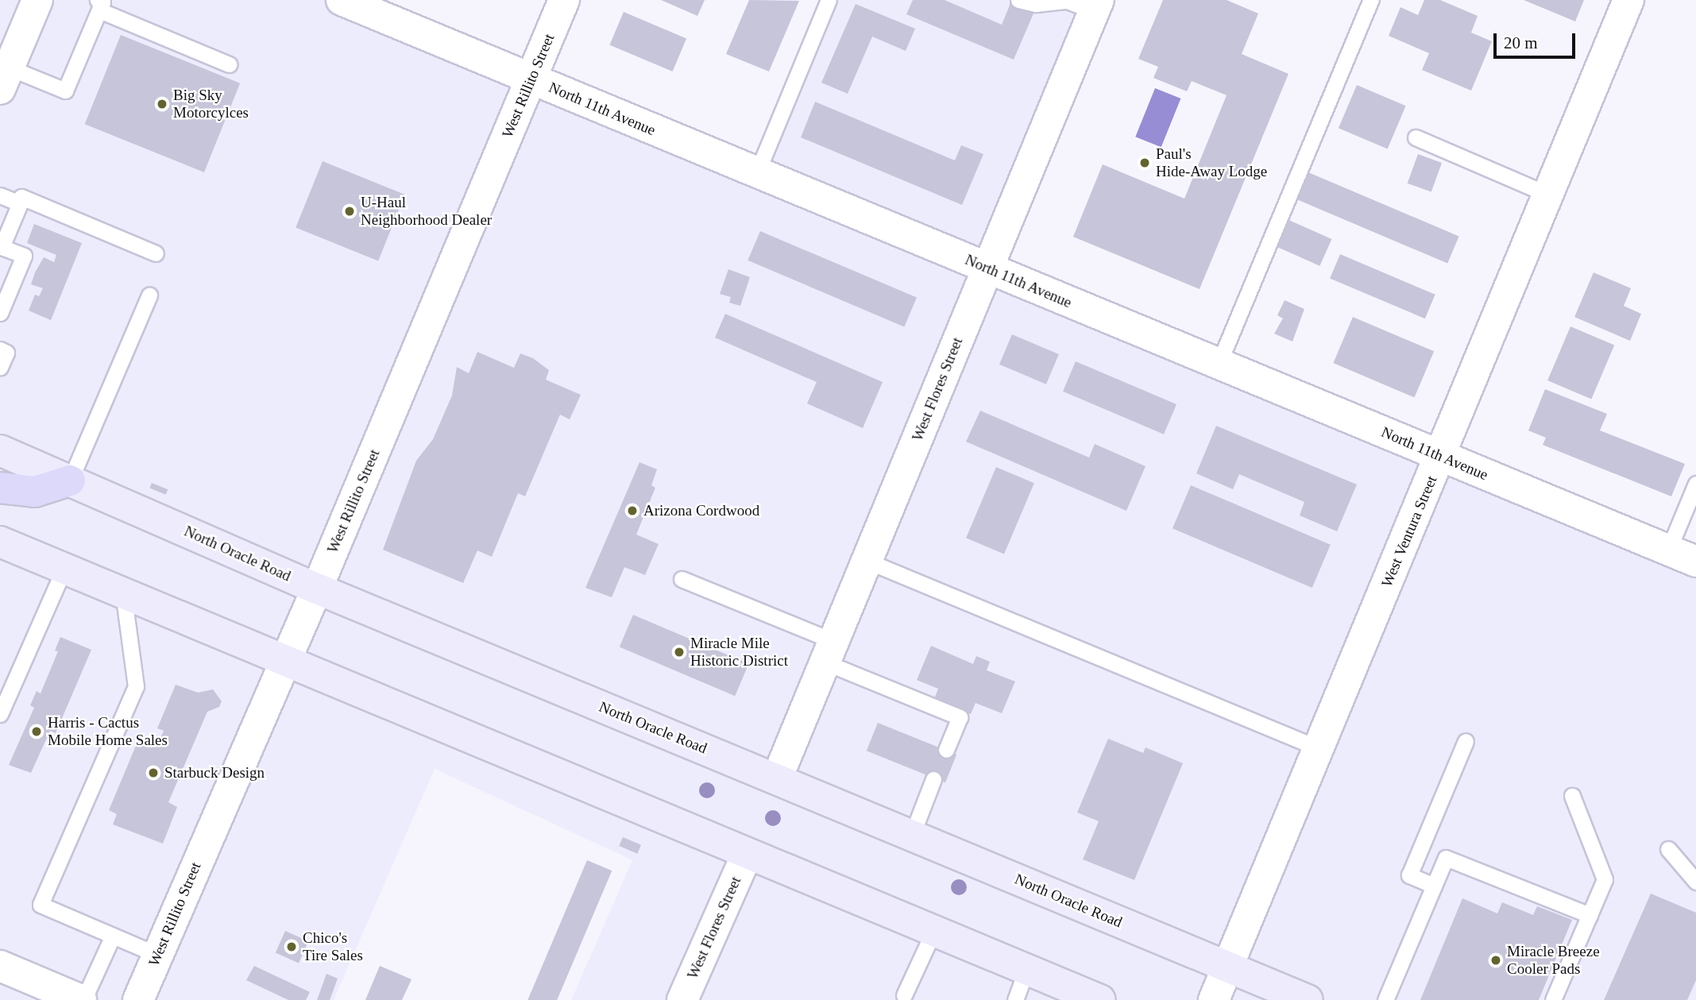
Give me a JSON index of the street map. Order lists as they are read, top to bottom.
{
  "streets": {
    "main road": ["North Oracle Road"],
    "street": [
      "West Rillito Street",
      "North 11th Avenue",
      "West Flores Street",
      "West Ventura Street"
    ]
  },
  "crossings": [
    ["West Rillito Street", "North 11th Avenue"],
    ["West Rillito Street", "North Oracle Road"],
    ["North 11th Avenue", "West Flores Street"],
    ["North 11th Avenue", "West Ventura Street"],
    ["West Flores Street", "North Oracle Road"],
    ["West Ventura Street", "North Oracle Road"]
  ],
  "places": [
    "Big Sky Motorcylces",
    "Paul's Hide-Away Lodge",
    "U-Haul Neighborhood Dealer",
    "Arizona Cordwood",
    "Miracle Mile Historic District",
    "Harris - Cactus Mobile Home Sales",
    "Starbuck Design",
    "Chico's Tire Sales",
    "Miracle Breeze Cooler Pads"
  ],
  "scale_bar": "20 m"
}
